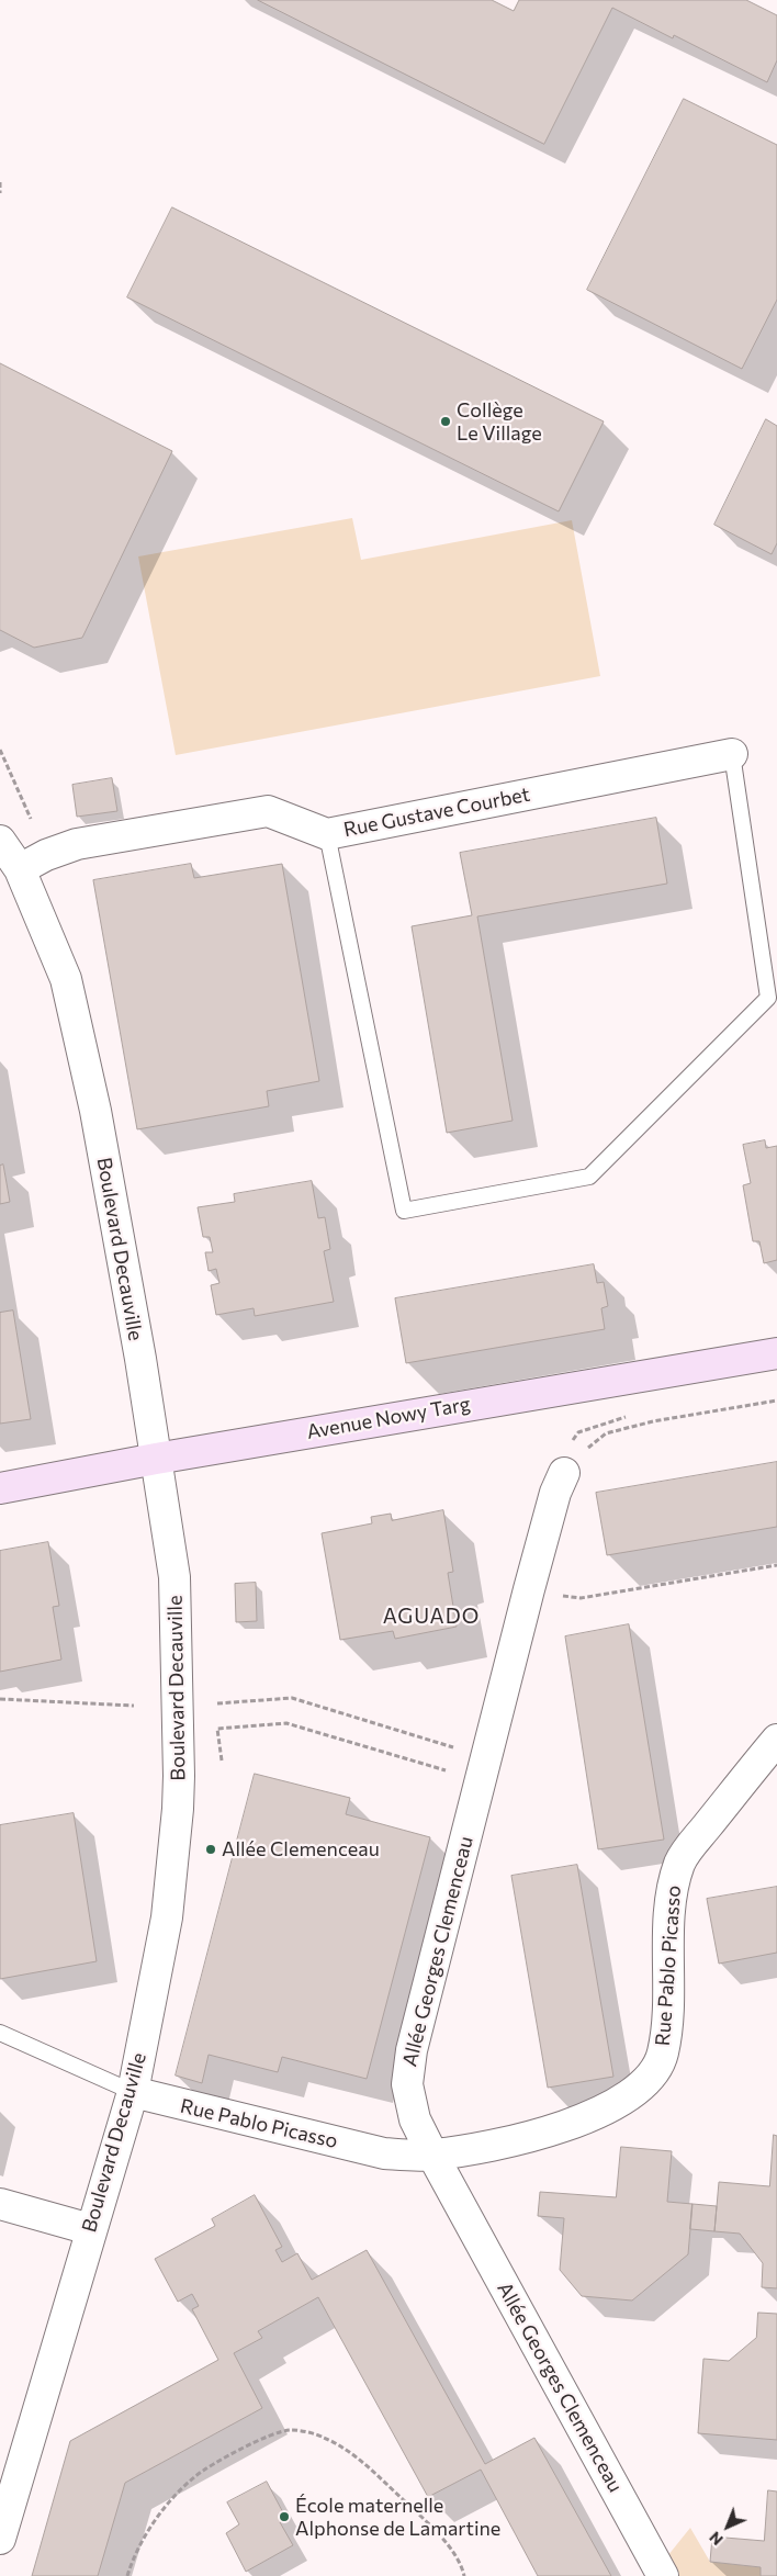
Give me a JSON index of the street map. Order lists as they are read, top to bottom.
{
  "streets": {
    "street": [
      "Rue Gustave Courbet",
      "Boulevard Decauville",
      "Avenue Nowy Targ",
      "Allée Georges Clemenceau",
      "Rue Pablo Picasso"
    ]
  },
  "crossings": [
    ["Rue Gustave Courbet", "Boulevard Decauville"],
    ["Boulevard Decauville", "Avenue Nowy Targ"],
    ["Boulevard Decauville", "Rue Pablo Picasso"],
    ["Allée Georges Clemenceau", "Rue Pablo Picasso"]
  ],
  "districts": ["AGUADO"],
  "places": ["Collège Le Village", "Allée Clemenceau", "École maternelle Alphonse de Lamartine"],
  "north": "bottom left"
}
